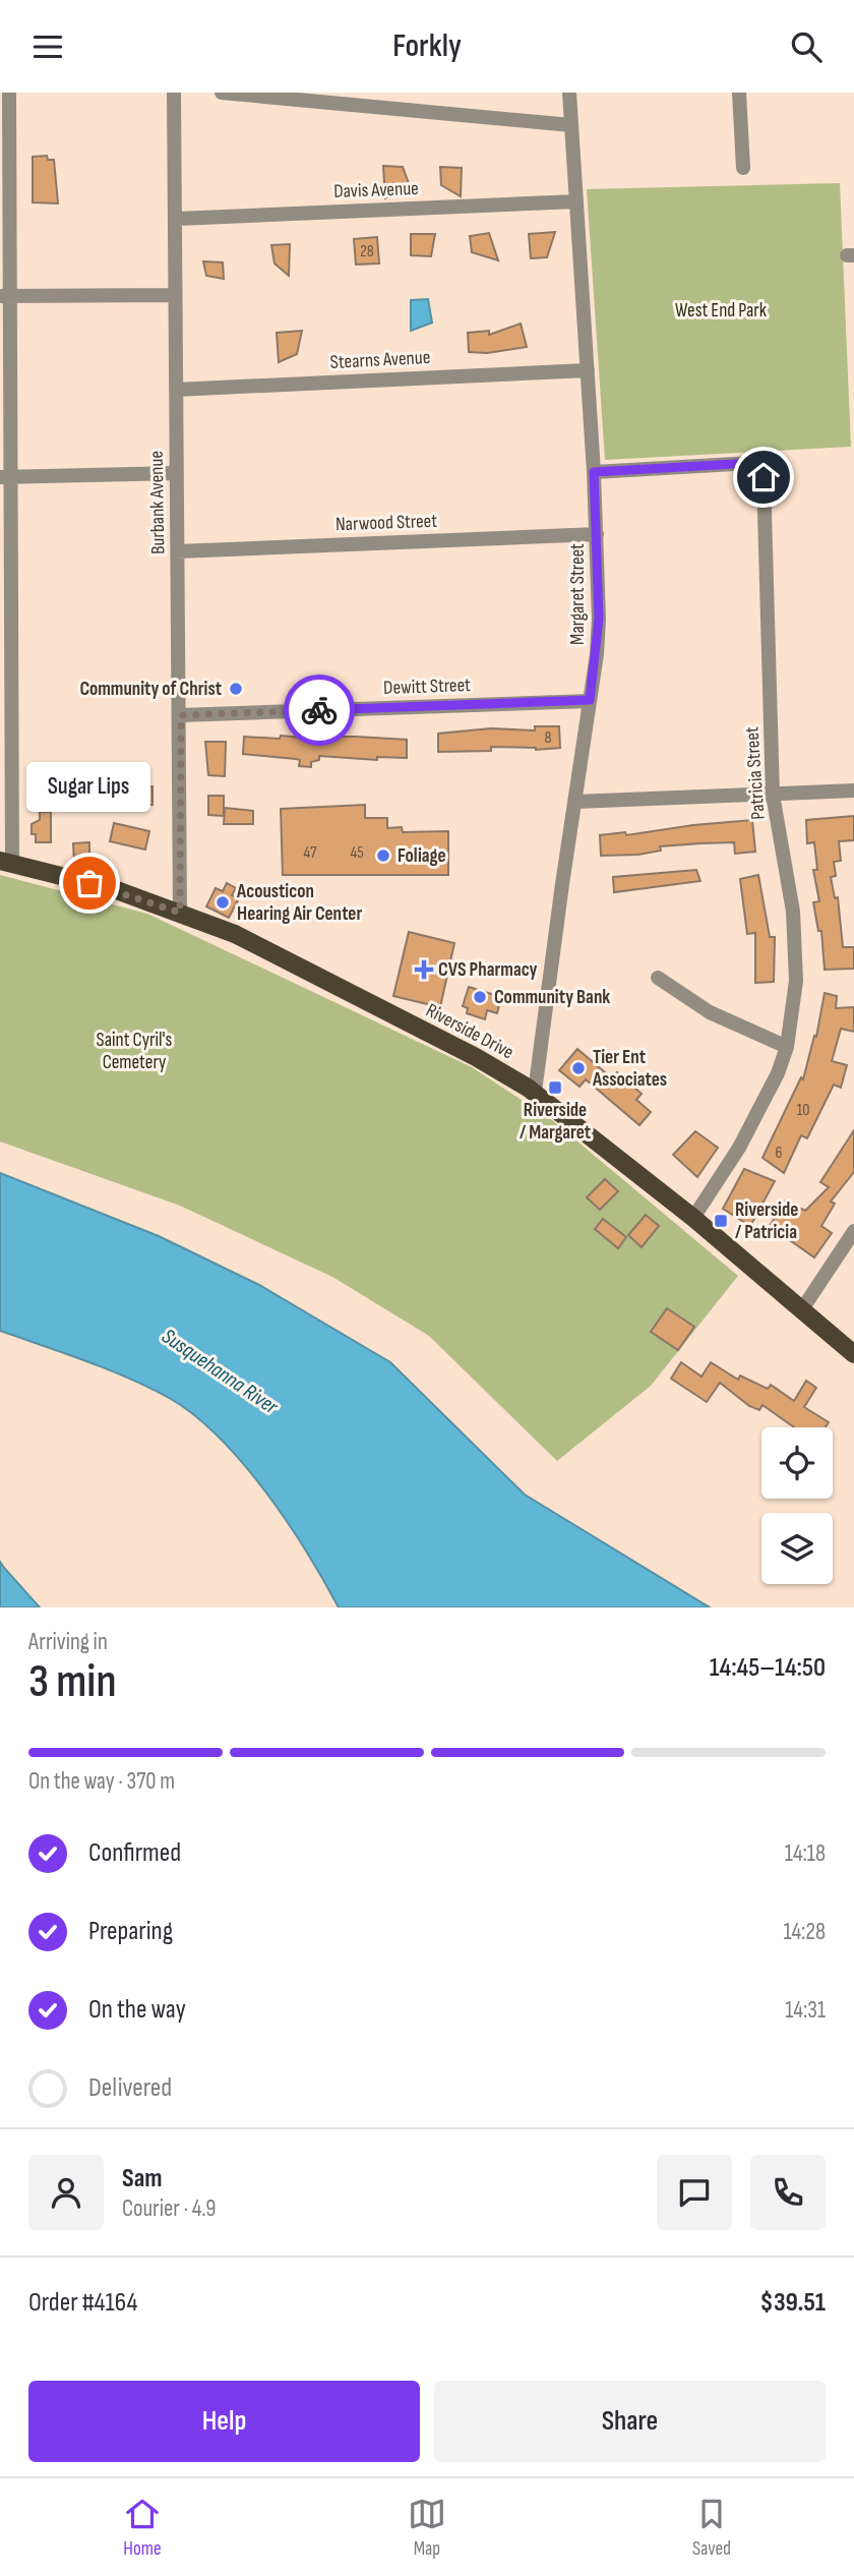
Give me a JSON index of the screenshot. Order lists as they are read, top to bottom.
{
  "streets": {
    "main road": ["Riverside Drive"],
    "street": [
      "Davis Avenue",
      "Stearns Avenue",
      "Burbank Avenue",
      "Narwood Street",
      "Margaret Street",
      "Dewitt Street",
      "Patricia Street"
    ]
  },
  "crossings": [
    ["Davis Avenue", "Burbank Avenue"],
    ["Davis Avenue", "Margaret Street"],
    ["Stearns Avenue", "Burbank Avenue"],
    ["Stearns Avenue", "Margaret Street"],
    ["Burbank Avenue", "Narwood Street"],
    ["Burbank Avenue", "Dewitt Street"],
    ["Burbank Avenue", "Riverside Drive"],
    ["Narwood Street", "Margaret Street"],
    ["Margaret Street", "Dewitt Street"],
    ["Margaret Street", "Patricia Street"],
    ["Margaret Street", "Riverside Drive"],
    ["Patricia Street", "Riverside Drive"]
  ],
  "water": ["Susquehanna River"],
  "parks": ["West End Park", "Saint Cyril's Cemetery"],
  "places": {
    "other": [
      "Community of Christ",
      "Foliage",
      "Sugar Lips",
      "Acousticon Hearing Air Center",
      "Community Bank",
      "Tier Ent Associates"
    ],
    "health": ["CVS Pharmacy"],
    "transit": ["Riverside / Margaret", "Riverside / Patricia"]
  },
  "house_numbers": [
    "28",
    "8",
    "47",
    "45",
    "10",
    "6"
  ],
  "page": {
    "header": "Forkly",
    "bubble": "Sugar Lips",
    "heading": ["3 min", "Arriving in", "14:45–14:50"],
    "panel": [
      "Sam",
      "Courier · 4.9",
      "Order #4164",
      "$39.51"
    ],
    "bar": "On the way · 370 m",
    "list": [
      ["Confirmed", "14:18"],
      ["Preparing", "14:28"],
      ["On the way", "14:31"],
      "Delivered"
    ],
    "buttons": ["Help", "Share"],
    "tabs": ["Home", "Map", "Saved"]
  }
}
